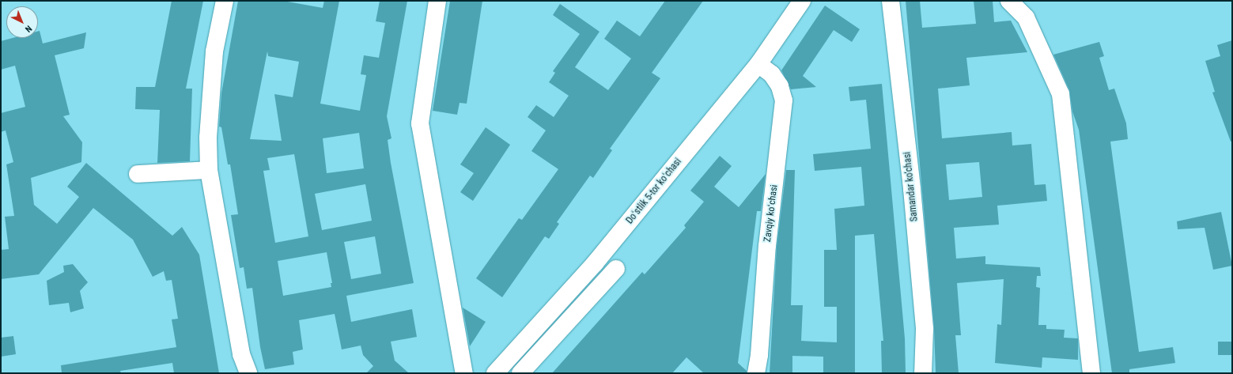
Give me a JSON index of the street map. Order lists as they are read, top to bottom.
{
  "streets": {
    "street": ["Samandar ko‘chasi", "Doʻstlik 5-tor koʻchasi", "Zavqiy koʻchasi"]
  },
  "crossings": [
    ["Doʻstlik 5-tor koʻchasi", "Zavqiy koʻchasi"]
  ],
  "north": "bottom right"
}
